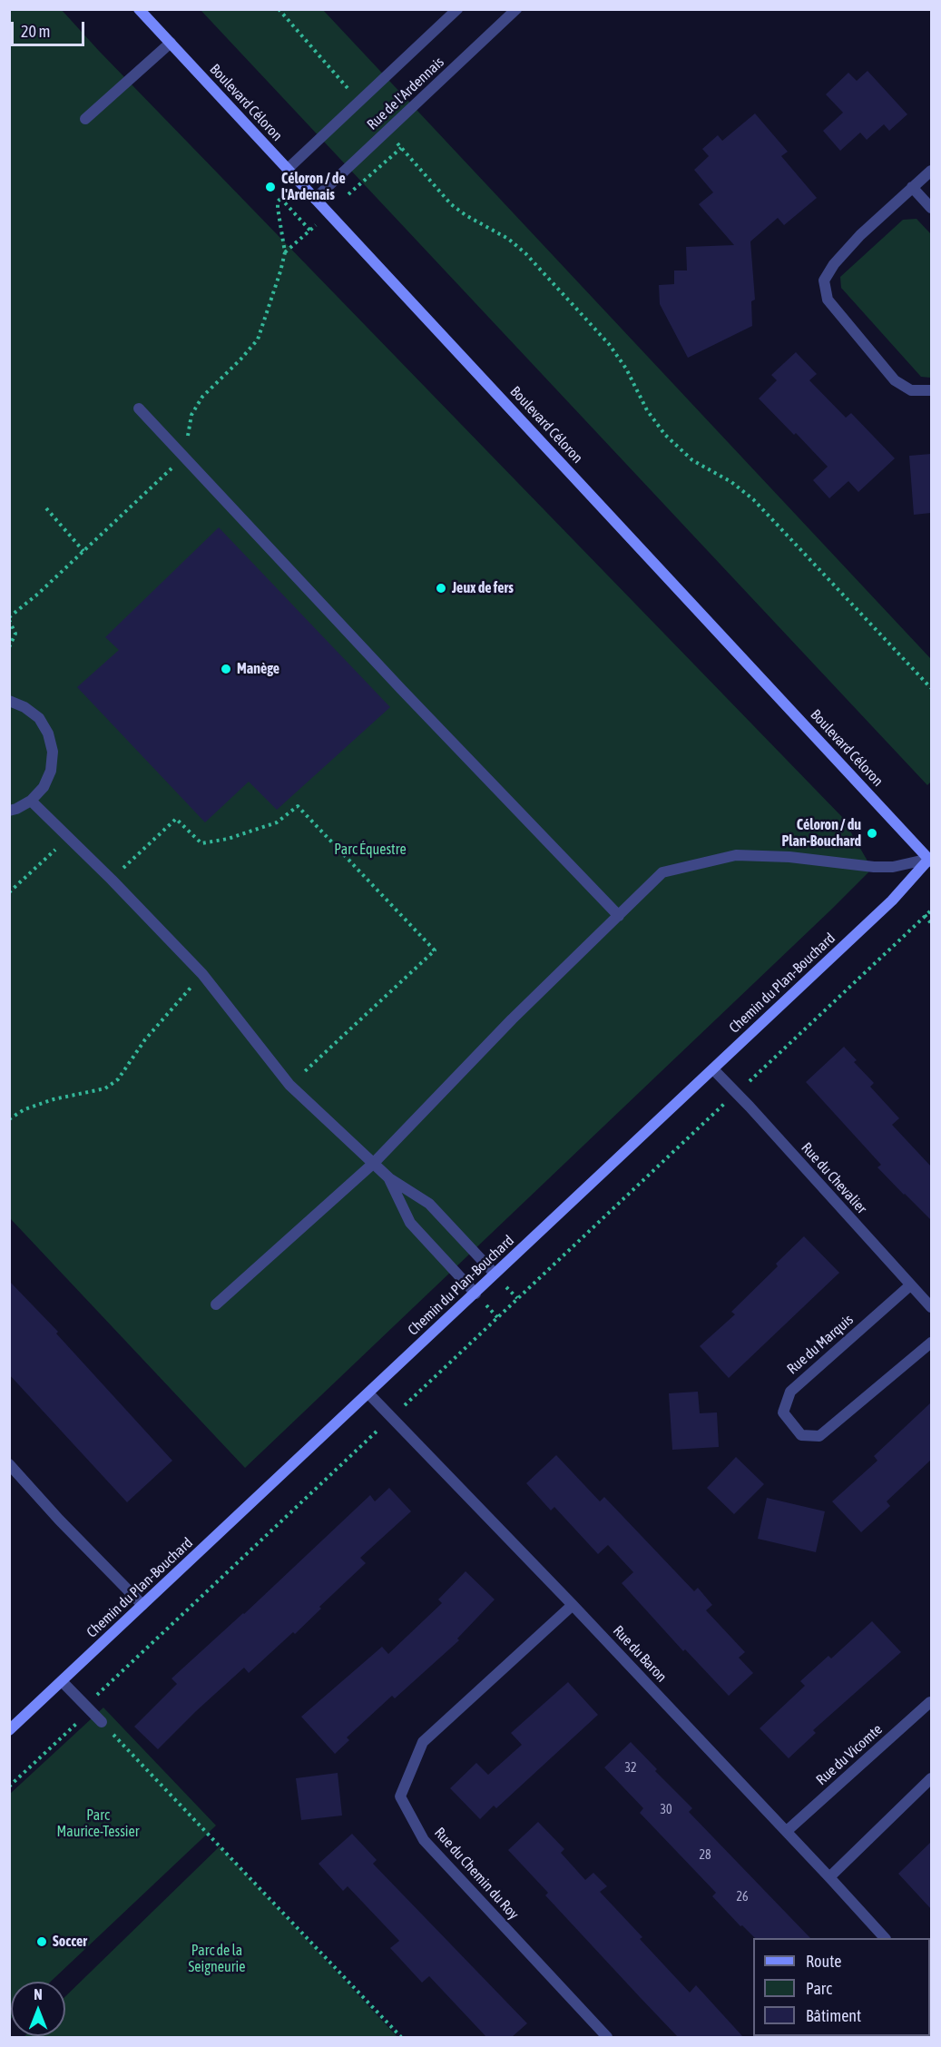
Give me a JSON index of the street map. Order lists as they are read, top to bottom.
{
  "streets": {
    "street": [
      "Rue de l'Ardennais",
      "Boulevard Céloron",
      "Chemin du Plan-Bouchard",
      "Rue du Chevalier",
      "Rue du Marquis",
      "Rue du Baron",
      "Rue du Vicomte",
      "Rue du Chemin du Roy"
    ]
  },
  "crossings": [
    ["Rue de l'Ardennais", "Boulevard Céloron"],
    ["Boulevard Céloron", "Chemin du Plan-Bouchard"],
    ["Chemin du Plan-Bouchard", "Rue du Chevalier"],
    ["Chemin du Plan-Bouchard", "Rue du Baron"],
    ["Rue du Chevalier", "Rue du Marquis"],
    ["Rue du Baron", "Rue du Vicomte"],
    ["Rue du Baron", "Rue du Chemin du Roy"]
  ],
  "parks": ["Parc Équestre", "Parc Maurice-Tessier", "Parc de la Seigneurie"],
  "places": [
    "Céloron / de l'Ardenais",
    "Jeux de fers",
    "Manège",
    "Céloron / du Plan-Bouchard",
    "Soccer"
  ],
  "house_numbers": [
    "32",
    "30",
    "28",
    "26"
  ],
  "legend": ["Route", "Parc", "Bâtiment"],
  "scale_bar": "20 m",
  "north": "top"
}
